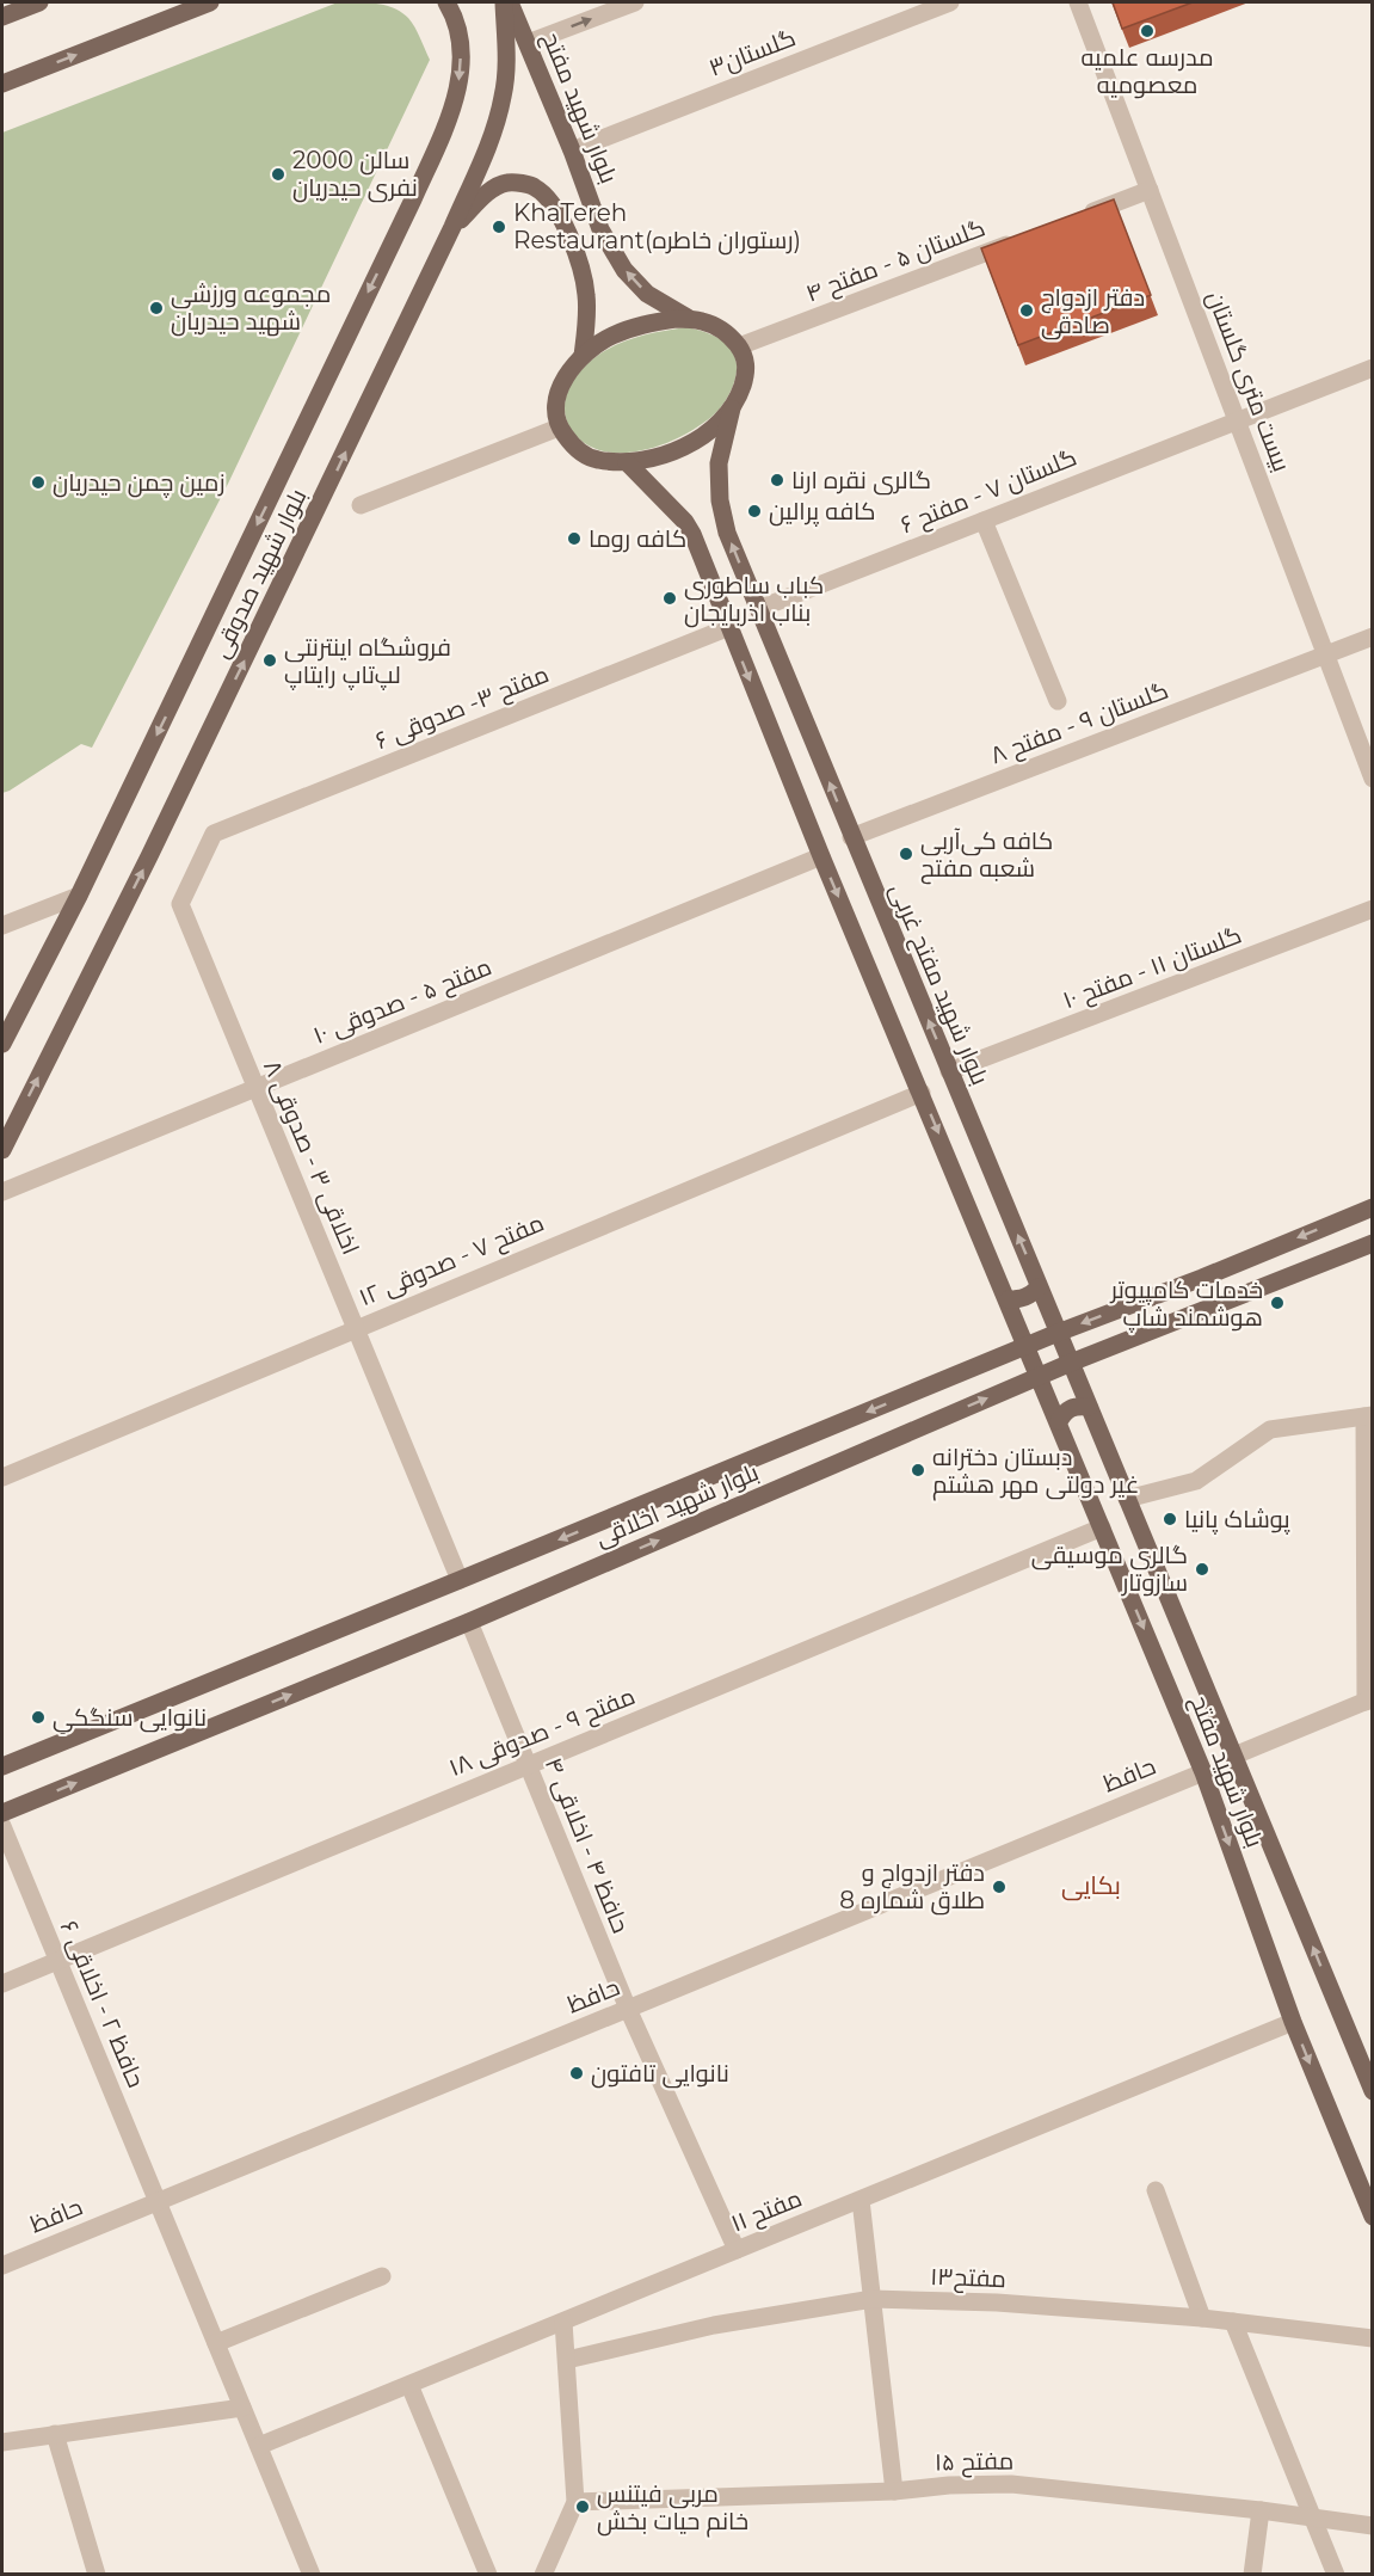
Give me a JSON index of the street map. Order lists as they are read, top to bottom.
{
  "streets": {
    "main road": [
      "بلوار شهید مفتح",
      "بلوار شهید صدوقی",
      "بلوار شهید مفتح غربی",
      "بلوار شهید اخلاقی"
    ],
    "street": [
      "گلستان۳",
      "گلستان ۵ - مفتح ۴",
      "بیست متری گلستان",
      "گلستان ۷ - مفتح ۶",
      "مفتح ۳- صدوقی ۶",
      "گلستان ۹ - مفتح ۸",
      "گلستان ۱۱ - مفتح ۱۰",
      "مفتح ۵ - صدوقی ۱۰",
      "اخلاقی ۳ - صدوقی ۸",
      "مفتح ۷ - صدوقی ۱۲",
      "مفتح ۹ - صدوقی ۱۸",
      "حافظ",
      "حافظ ۴ - اخلاقی ۴",
      "حافظ ۲ - اخلاقی ۶",
      "مفتح ۱۱",
      "مفتح۱۳",
      "مفتح ۱۵"
    ]
  },
  "crossings": [
    ["گلستان۳", "بلوار شهید مفتح"],
    ["بلوار شهید مفتح", "گلستان ۵ - مفتح ۴"],
    ["بلوار شهید مفتح", "بلوار شهید مفتح غربی"],
    ["بلوار شهید مفتح", "بلوار شهید اخلاقی"],
    ["بلوار شهید مفتح", "مفتح ۹ - صدوقی ۱۸"],
    ["بلوار شهید مفتح", "حافظ"],
    ["بلوار شهید مفتح", "مفتح ۱۱"],
    ["گلستان ۵ - مفتح ۴", "بلوار شهید مفتح غربی"],
    ["بیست متری گلستان", "گلستان ۷ - مفتح ۶"],
    ["بیست متری گلستان", "گلستان ۹ - مفتح ۸"],
    ["گلستان ۷ - مفتح ۶", "بلوار شهید مفتح غربی"],
    ["مفتح ۳- صدوقی ۶", "اخلاقی ۳ - صدوقی ۸"],
    ["گلستان ۹ - مفتح ۸", "بلوار شهید مفتح غربی"],
    ["گلستان ۱۱ - مفتح ۱۰", "بلوار شهید مفتح غربی"],
    ["بلوار شهید مفتح غربی", "بلوار شهید اخلاقی"],
    ["مفتح ۵ - صدوقی ۱۰", "اخلاقی ۳ - صدوقی ۸"],
    ["اخلاقی ۳ - صدوقی ۸", "مفتح ۷ - صدوقی ۱۲"],
    ["اخلاقی ۳ - صدوقی ۸", "بلوار شهید اخلاقی"],
    ["بلوار شهید اخلاقی", "حافظ ۴ - اخلاقی ۴"],
    ["مفتح ۹ - صدوقی ۱۸", "حافظ ۴ - اخلاقی ۴"],
    ["مفتح ۹ - صدوقی ۱۸", "حافظ ۲ - اخلاقی ۶"],
    ["حافظ", "حافظ ۴ - اخلاقی ۴"],
    ["حافظ", "حافظ ۲ - اخلاقی ۶"],
    ["حافظ ۴ - اخلاقی ۴", "مفتح ۱۱"],
    ["حافظ ۲ - اخلاقی ۶", "مفتح ۱۱"]
  ],
  "districts": ["بکایی"],
  "places": [
    "مدرسه علمیه معصومیه",
    "سالن 2000 نفری حیدریان",
    "KhaTereh Restaurant(رستوران خاطره)",
    "مجموعه ورزشی شهید حیدریان",
    "دفتر ازدواج صادقی",
    "گالری نقره ارنا",
    "زمین چمن حیدریان",
    "کافه پرالین",
    "کافه روما",
    "کباب ساطوری بناب اذربایجان",
    "فروشگاه اینترنتی لپ‌تاپ رایتاپ",
    "کافه کی‌آربی شعبه مفتح",
    "خدمات کامپیوتر هوشمند شاپ",
    "دبستان دخترانه غیر دولتی مهر هشتم",
    "پوشاک پانیا",
    "گالری موسیقی سازوتار",
    "نانوایی سنگکیِ",
    "دفتر ازدواج و طلاق شماره 8",
    "نانوایی تافتون",
    "مربی فیتنس خانم حیات بخش"
  ]
}
